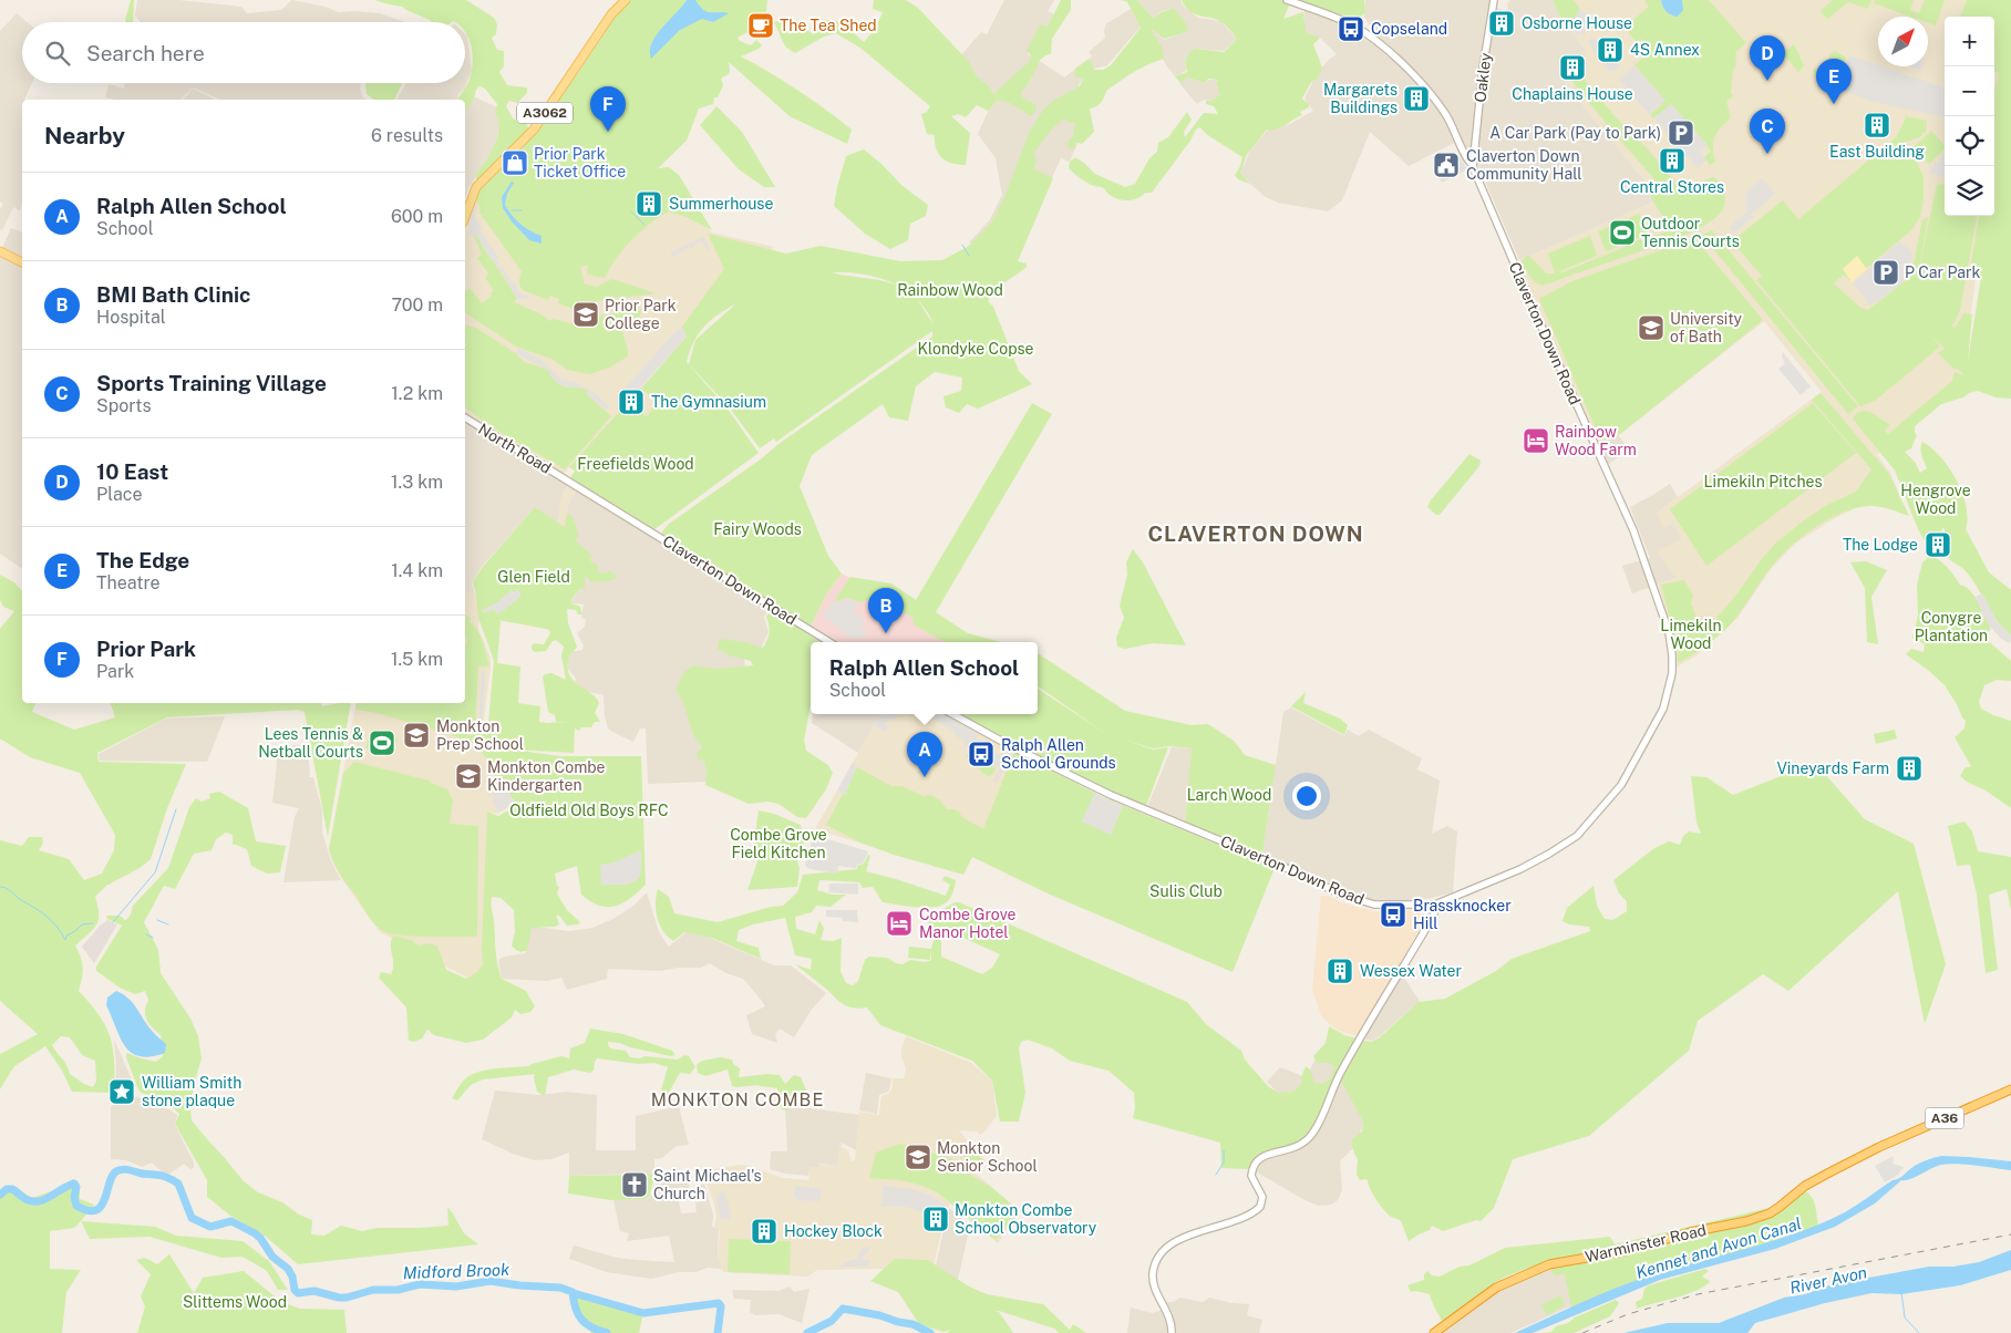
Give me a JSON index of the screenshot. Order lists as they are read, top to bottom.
{
  "streets": {
    "highway": ["A36", "Warminster Road"],
    "main road": ["A3062"],
    "street": ["Oakley", "Claverton Down Road", "North Road"]
  },
  "crossings": [
    ["Oakley", "Claverton Down Road"],
    ["Claverton Down Road", "North Road"]
  ],
  "districts": ["CLAVERTON DOWN", "MONKTON COMBE"],
  "water": ["Kennet and Avon Canal", "Midford Brook", "River Avon"],
  "parks": [
    "Rainbow Wood",
    "Klondyke Copse",
    "Freefields Wood",
    "Limekiln Pitches",
    "Hengrove Wood",
    "Fairy Woods",
    "Glen Field",
    "Conygre Plantation",
    "Limekiln Wood",
    "Larch Wood",
    "Oldfield Old Boys RFC",
    "Combe Grove Field Kitchen",
    "Sulis Club",
    "Slittems Wood"
  ],
  "places": {
    "building": [
      "Osborne House",
      "4S Annex",
      "Chaplains House",
      "Margarets Buildings",
      "East Building",
      "Central Stores",
      "Summerhouse",
      "The Gymnasium",
      "The Lodge",
      "Vineyards Farm",
      "Wessex Water",
      "Monkton Combe School Observatory",
      "Hockey Block"
    ],
    "cafe": ["The Tea Shed"],
    "bus stop": ["Copseland", "Ralph Allen School Grounds", "Brassknocker Hill"],
    "parking": ["A Car Park (Pay to Park)", "P Car Park"],
    "shop": ["Prior Park Ticket Office"],
    "public building": ["Claverton Down Community Hall"],
    "sports": ["Outdoor Tennis Courts", "Lees Tennis & Netball Courts"],
    "school or university": [
      "Prior Park College",
      "University of Bath",
      "Monkton Prep School",
      "Monkton Combe Kindergarten",
      "Monkton Senior School"
    ],
    "hotel": ["Rainbow Wood Farm", "Combe Grove Manor Hotel"],
    "place": ["William Smith stone plaque"],
    "church": ["Saint Michael's Church"]
  },
  "north": "top right",
  "page": {
    "map_buttons": ["+", "−"],
    "search": "Search here",
    "pins": [
      "D",
      "E",
      "F",
      "C",
      "B",
      "A"
    ],
    "heading": ["Nearby", "6 results"],
    "list": [
      {
        "mark": "A",
        "name": "Ralph Allen School",
        "note": "School",
        "value": "600 m"
      },
      {
        "mark": "B",
        "name": "BMI Bath Clinic",
        "note": "Hospital",
        "value": "700 m"
      },
      {
        "mark": "C",
        "name": "Sports Training Village",
        "note": "Sports",
        "value": "1.2 km"
      },
      {
        "mark": "D",
        "name": "10 East",
        "note": "Place",
        "value": "1.3 km"
      },
      {
        "mark": "E",
        "name": "The Edge",
        "note": "Theatre",
        "value": "1.4 km"
      },
      {
        "mark": "F",
        "name": "Prior Park",
        "note": "Park",
        "value": "1.5 km"
      }
    ],
    "popup": ["Ralph Allen School", "School"]
  }
}
